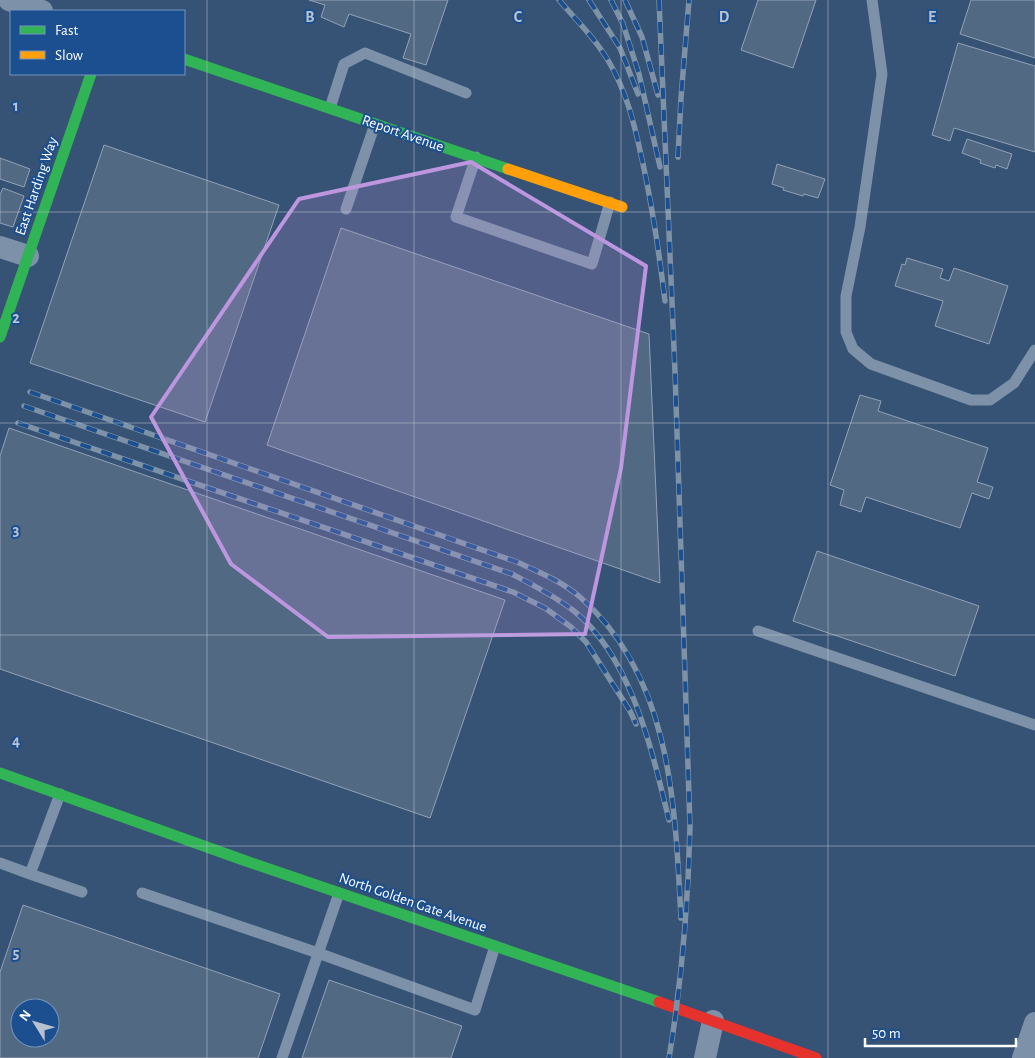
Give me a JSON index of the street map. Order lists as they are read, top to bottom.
{
  "streets": {
    "street": ["Report Avenue", "East Harding Way", "North Golden Gate Avenue"]
  },
  "legend": ["Fast", "Slow"],
  "scale_bar": "50 m",
  "north": "top left",
  "grid": {
    "columns": [
      "B",
      "C",
      "D",
      "E"
    ],
    "rows": [
      "1",
      "2",
      "3",
      "4",
      "5"
    ]
  }
}
